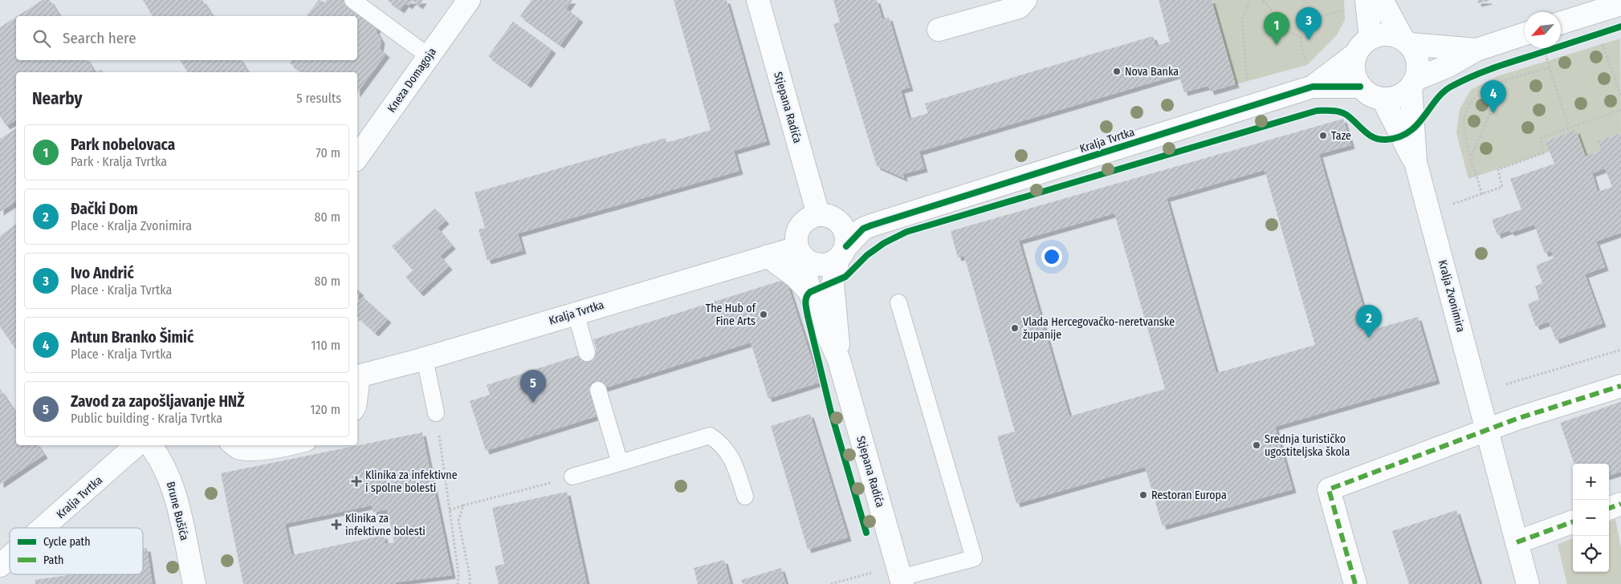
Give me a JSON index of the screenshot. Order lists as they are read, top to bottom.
{
  "streets": {
    "street": [
      "Kneza Domagoja",
      "Stjepana Radića",
      "Kralja Tvrtka",
      "Kralja Zvonimira",
      "Brune Bušića"
    ]
  },
  "crossings": [
    ["Stjepana Radića", "Kralja Tvrtka"],
    ["Kralja Tvrtka", "Kralja Zvonimira"]
  ],
  "places": {
    "other": [
      "Nova Banka",
      "Taze",
      "The Hub of Fine Arts",
      "Vlada Hercegovačko-neretvanske županije",
      "Srednja turističko ugostiteljska škola",
      "Restoran Europa"
    ],
    "health": ["Klinika za infektivne i spolne bolesti", "Klinika za infektivne bolesti"]
  },
  "legend": ["Cycle path", "Path"],
  "north": "bottom left",
  "page": {
    "pins": [
      "3",
      "1",
      "4",
      "2",
      "5"
    ],
    "search": "Search here",
    "heading": ["Nearby", "5 results"],
    "list": [
      {
        "mark": "1",
        "name": "Park nobelovaca",
        "note": "Park · Kralja Tvrtka",
        "value": "70 m"
      },
      {
        "mark": "2",
        "name": "Đački Dom",
        "note": "Place · Kralja Zvonimira",
        "value": "80 m"
      },
      {
        "mark": "3",
        "name": "Ivo Andrić",
        "note": "Place · Kralja Tvrtka",
        "value": "80 m"
      },
      {
        "mark": "4",
        "name": "Antun Branko Šimić",
        "note": "Place · Kralja Tvrtka",
        "value": "110 m"
      },
      {
        "mark": "5",
        "name": "Zavod za zapošljavanje HNŽ",
        "note": "Public building · Kralja Tvrtka",
        "value": "120 m"
      }
    ],
    "map_buttons": ["+", "−"]
  }
}
